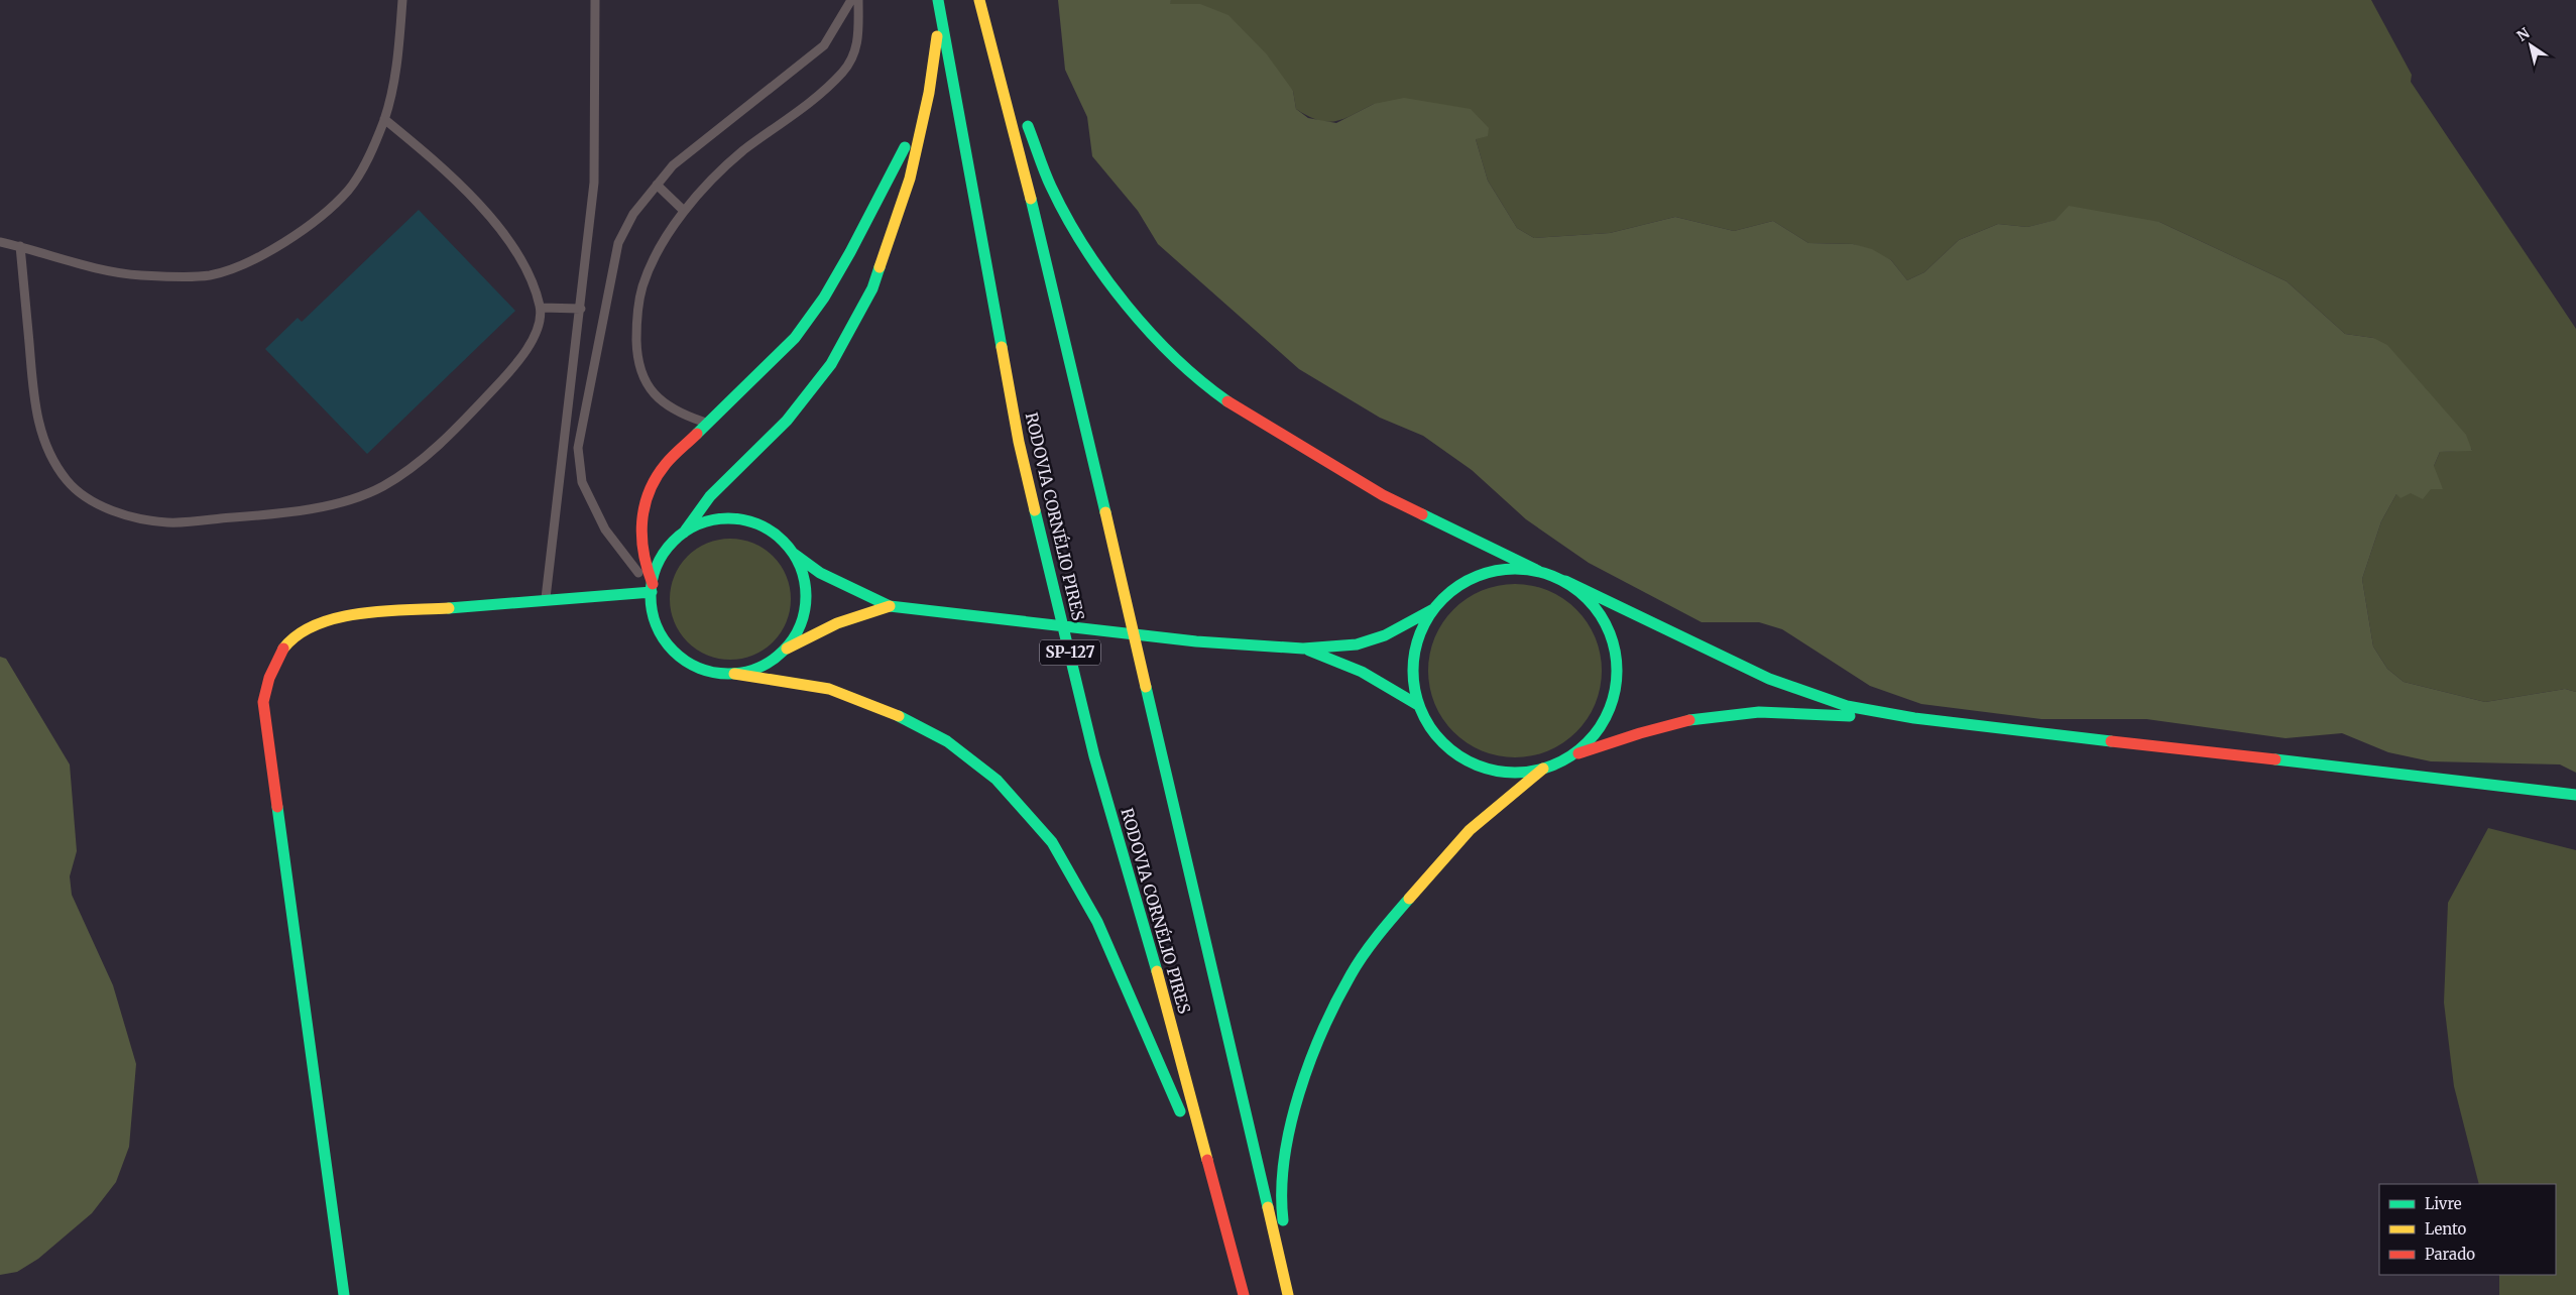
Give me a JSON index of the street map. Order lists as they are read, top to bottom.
{
  "streets": {
    "main road": ["RODOVIA CORNÉLIO PIRES", "SP-127"]
  },
  "legend": ["Livre", "Lento", "Parado"],
  "north": "top left"
}
